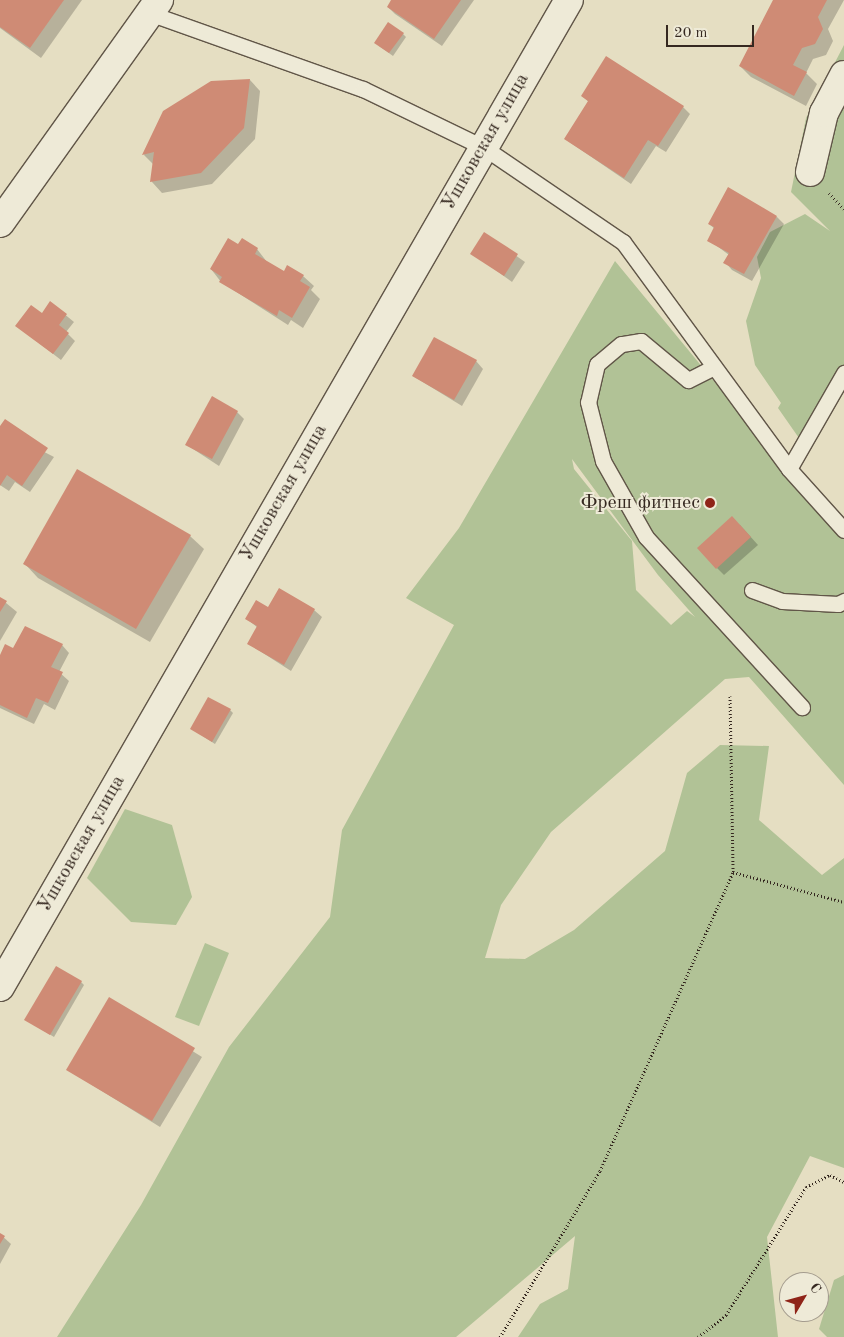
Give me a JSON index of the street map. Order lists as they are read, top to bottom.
{
  "streets": {
    "street": ["Ушковская улица"]
  },
  "places": ["Фреш фитнес"],
  "scale_bar": "20 m",
  "north": "top right"
}
